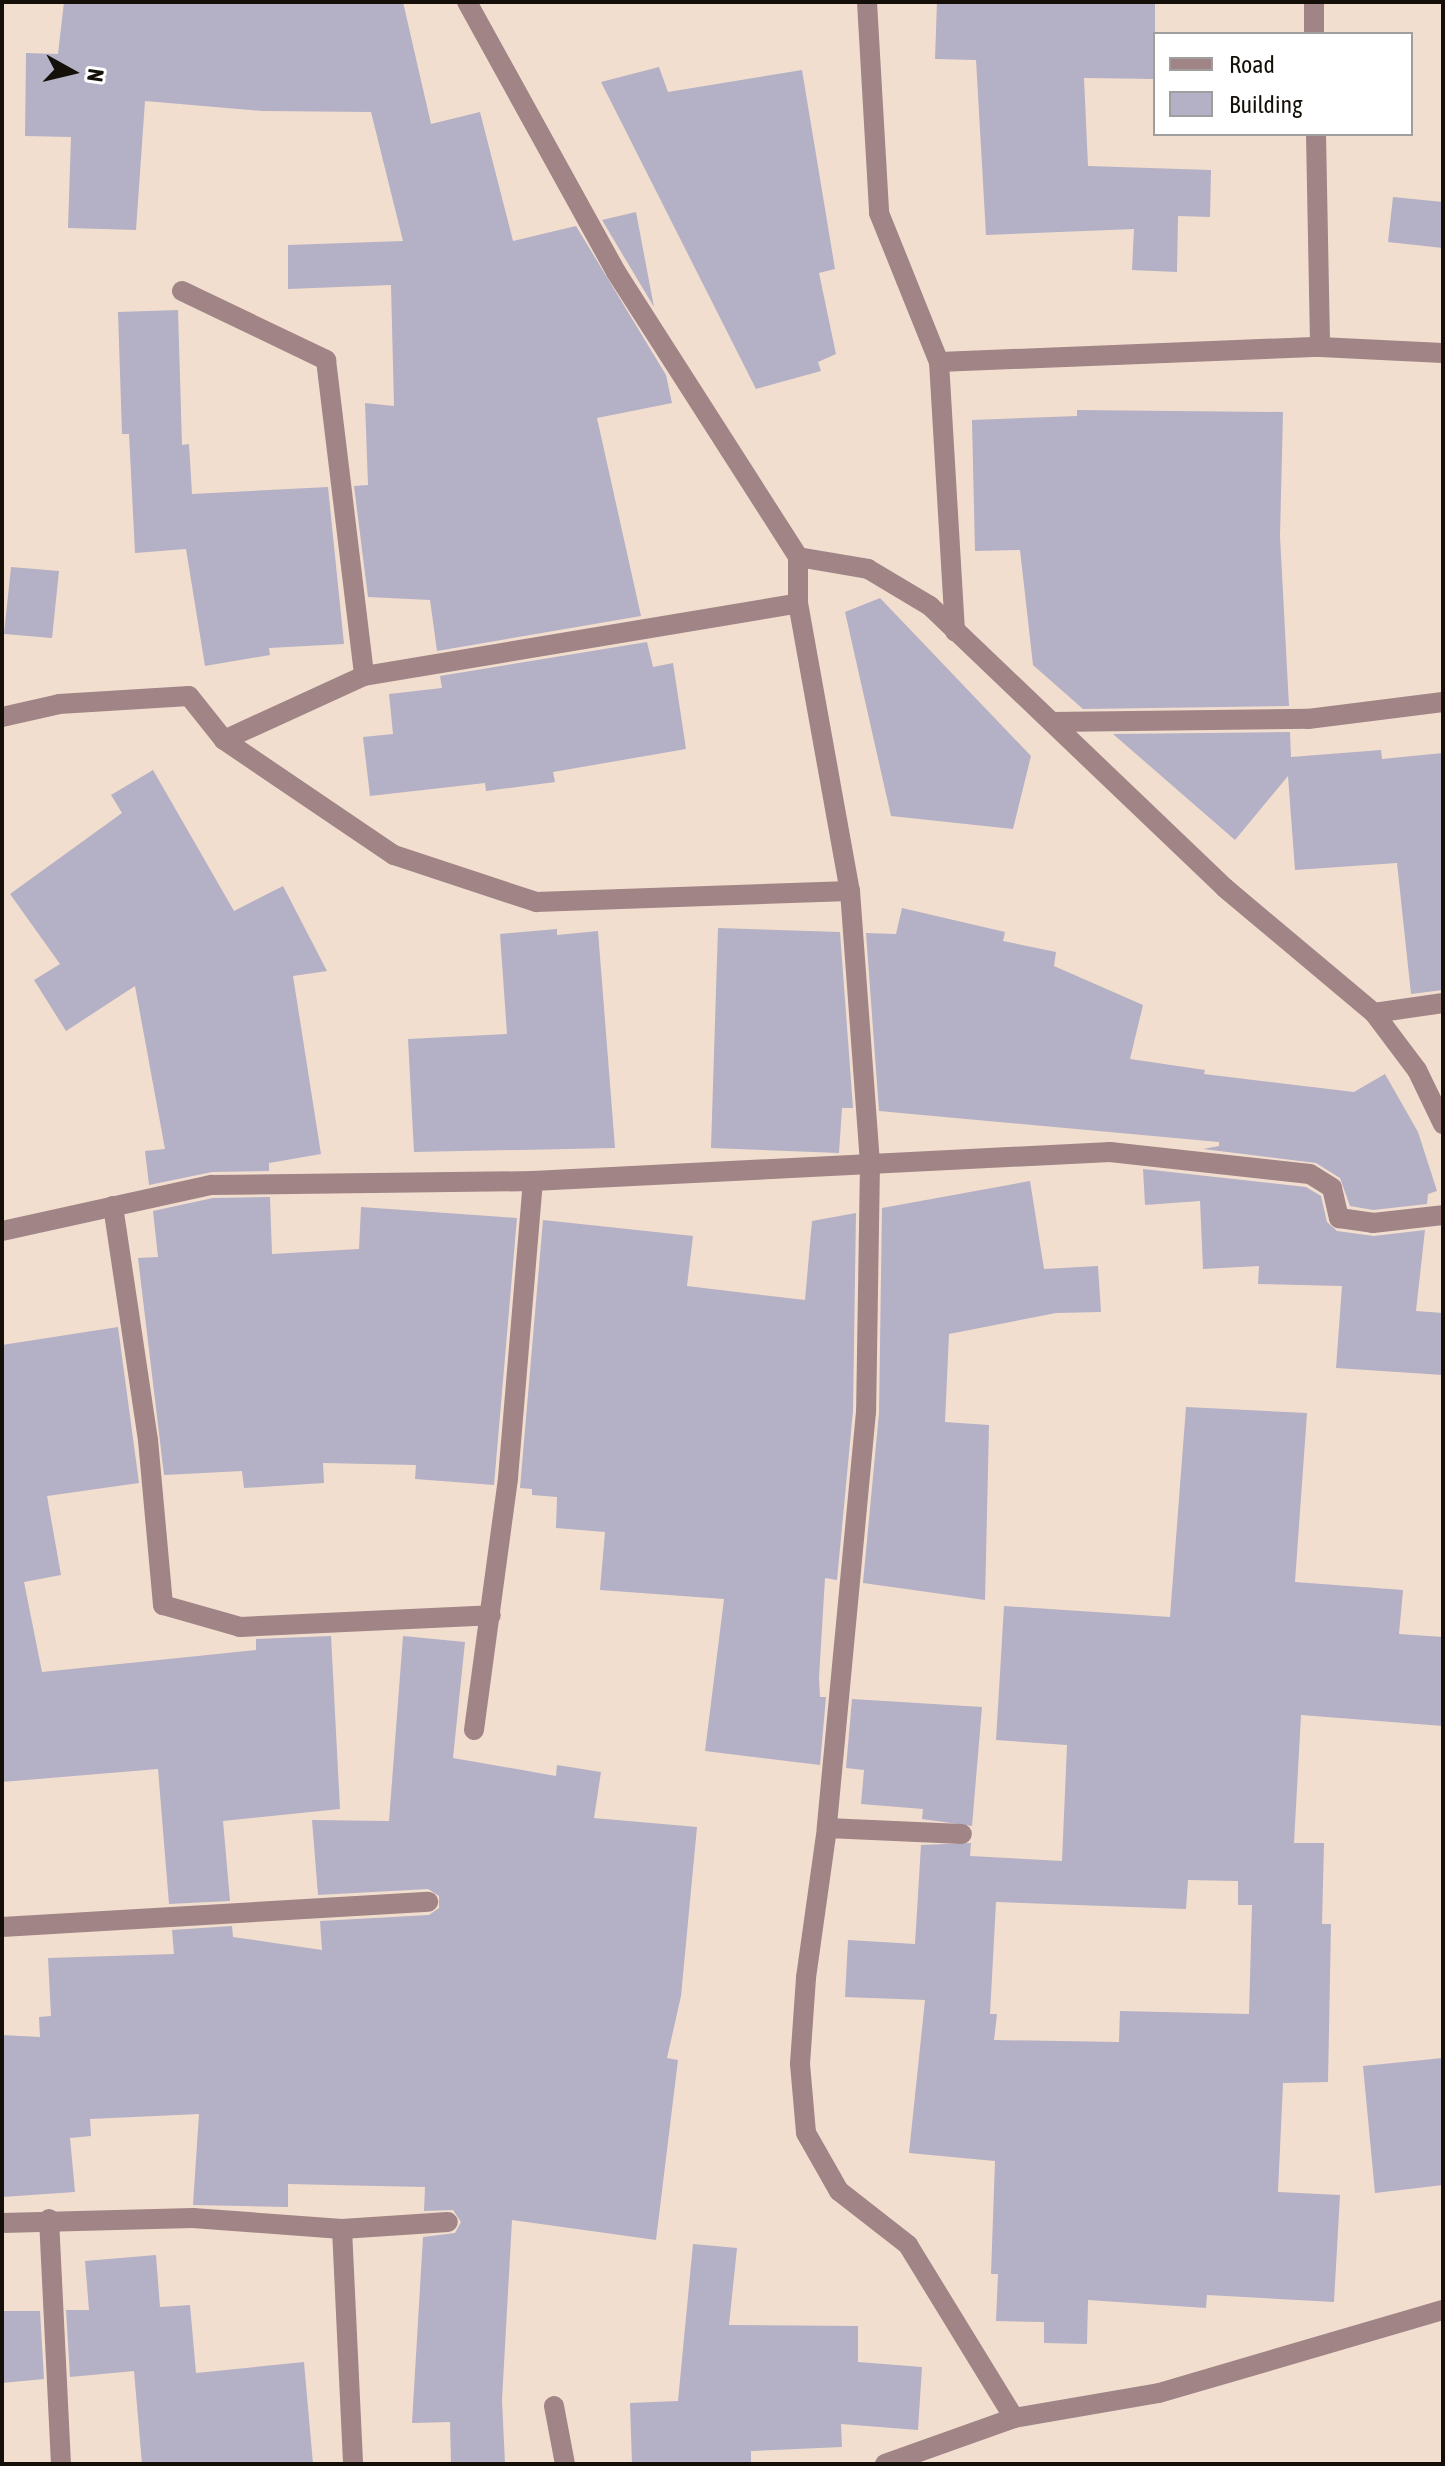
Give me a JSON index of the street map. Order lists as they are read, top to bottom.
{
  "legend": ["Road", "Building"],
  "north": "right"
}
